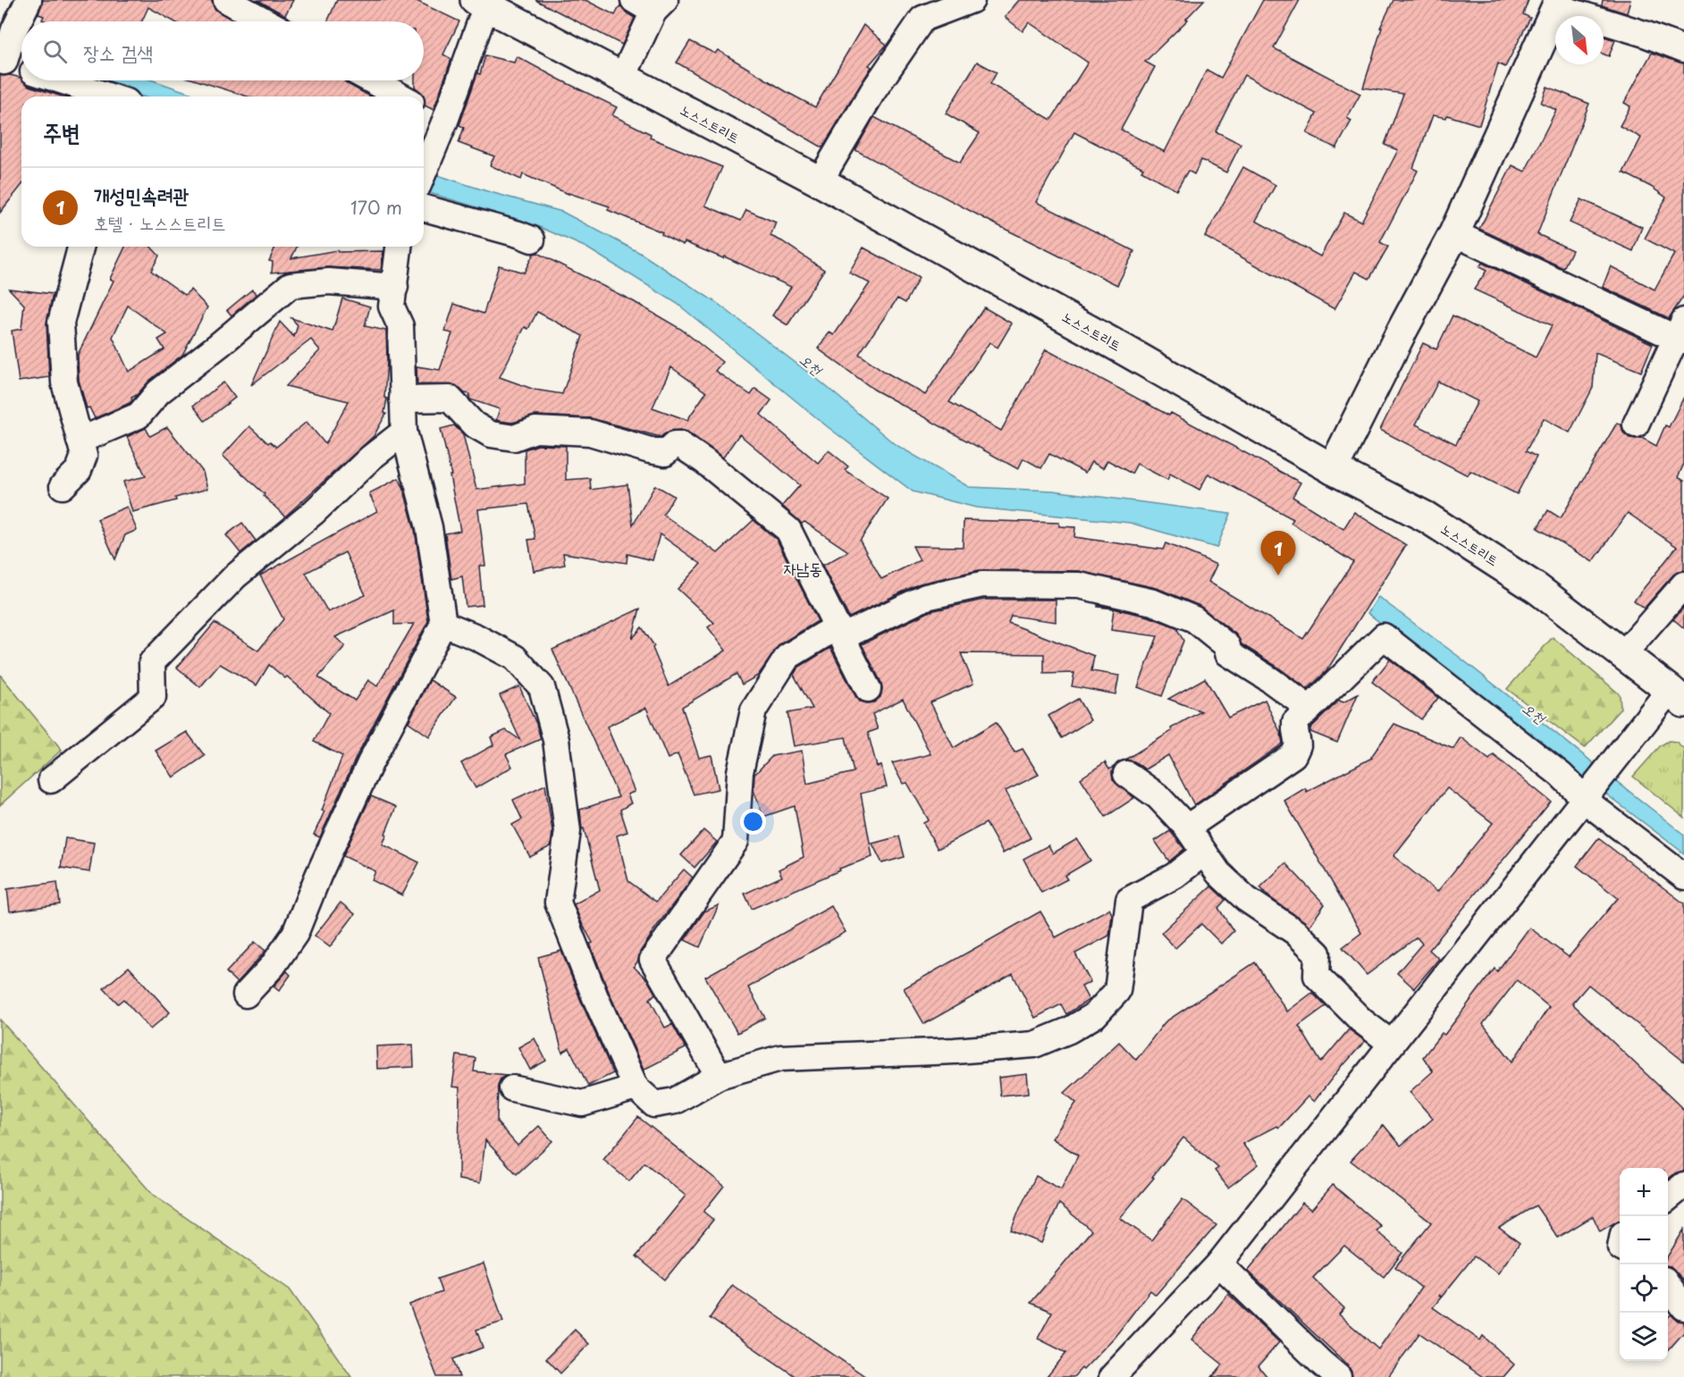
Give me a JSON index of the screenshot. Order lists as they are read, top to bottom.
{
  "streets": {
    "main road": ["노스스트리트"]
  },
  "districts": ["자남동"],
  "water": ["오천"],
  "north": "bottom right",
  "page": {
    "search": "장소 검색",
    "heading": "주변",
    "list": [
      {
        "mark": "1",
        "name": "개성민속려관",
        "note": "호텔 · 노스스트리트",
        "value": "170 m"
      }
    ],
    "pins": "1",
    "map_buttons": ["+", "−"]
  }
}
